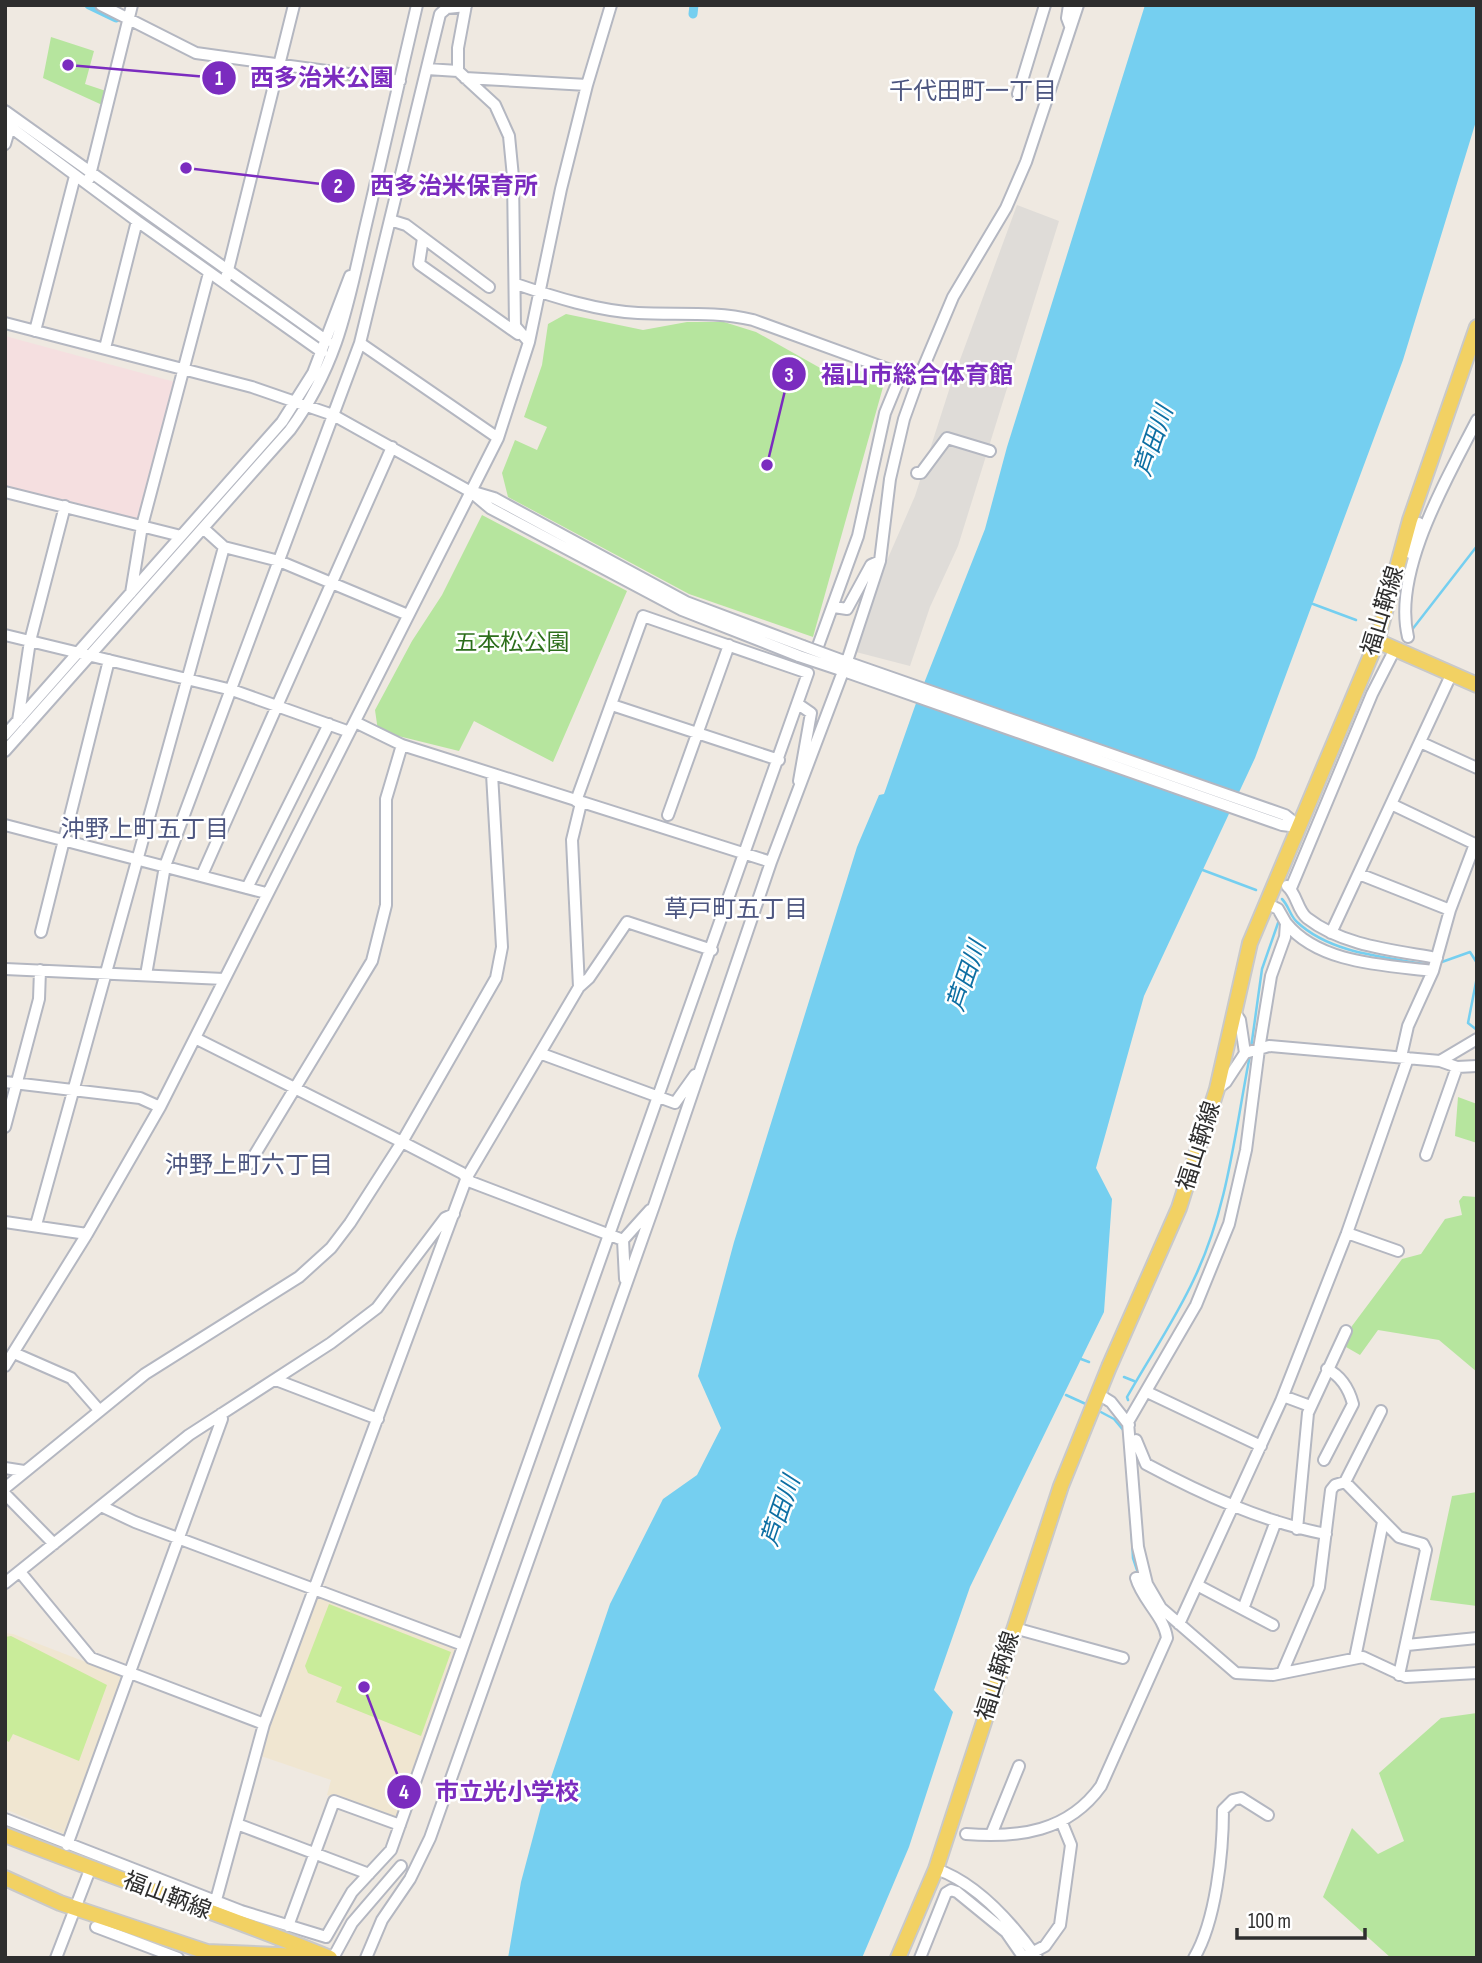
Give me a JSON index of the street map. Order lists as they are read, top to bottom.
{
  "streets": {
    "main road": ["福山鞆線"]
  },
  "districts": [
    "千代田町一丁目",
    "沖野上町五丁目",
    "草戸町五丁目",
    "沖野上町六丁目"
  ],
  "water": ["芦田川"],
  "parks": ["五本松公園"],
  "places": [
    "西多治米公園",
    "西多治米保育所",
    "福山市総合体育館",
    "市立光小学校"
  ],
  "scale_bar": "100 m"
}
